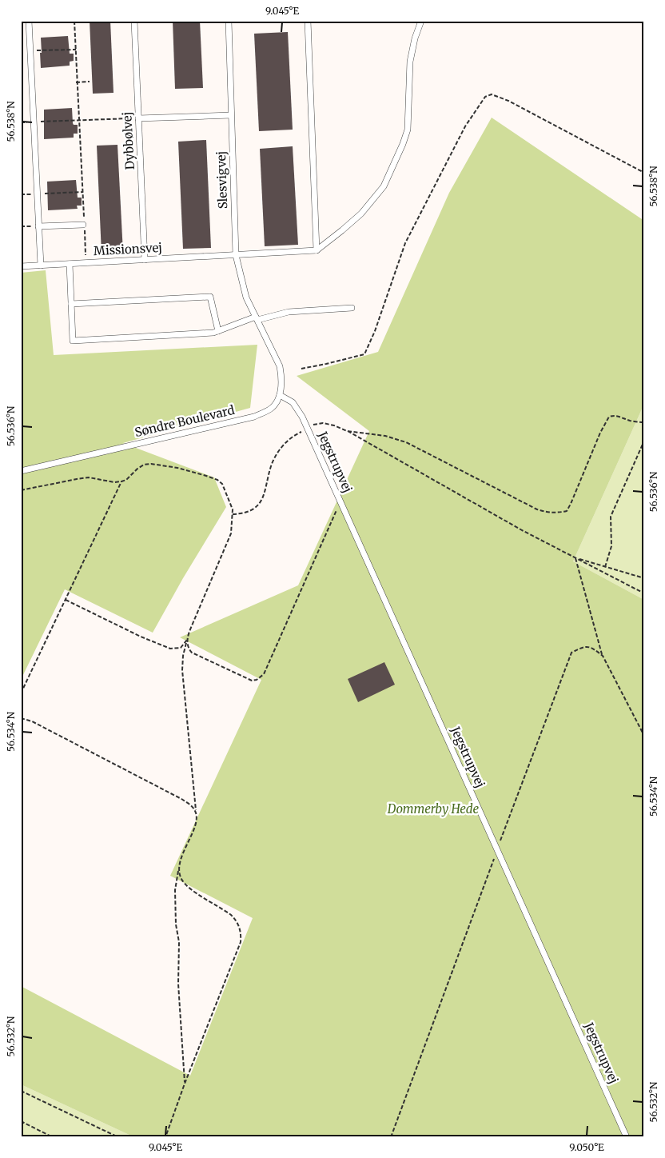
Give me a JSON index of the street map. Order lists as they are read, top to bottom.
{
  "streets": {
    "lane": [
      "Dybbølvej",
      "Slesvigvej",
      "Missionsvej",
      "Søndre Boulevard",
      "Jegstrupvej"
    ]
  },
  "crossings": [
    ["Dybbølvej", "Missionsvej"],
    ["Slesvigvej", "Missionsvej"],
    ["Slesvigvej", "Søndre Boulevard"],
    ["Slesvigvej", "Jegstrupvej"],
    ["Søndre Boulevard", "Jegstrupvej"]
  ],
  "parks": ["Dommerby Hede"],
  "coordinates": [
    "9.045°E",
    "56.538°N",
    "56.536°N",
    "56.534°N",
    "56.532°N",
    "9.050°E"
  ]
}
